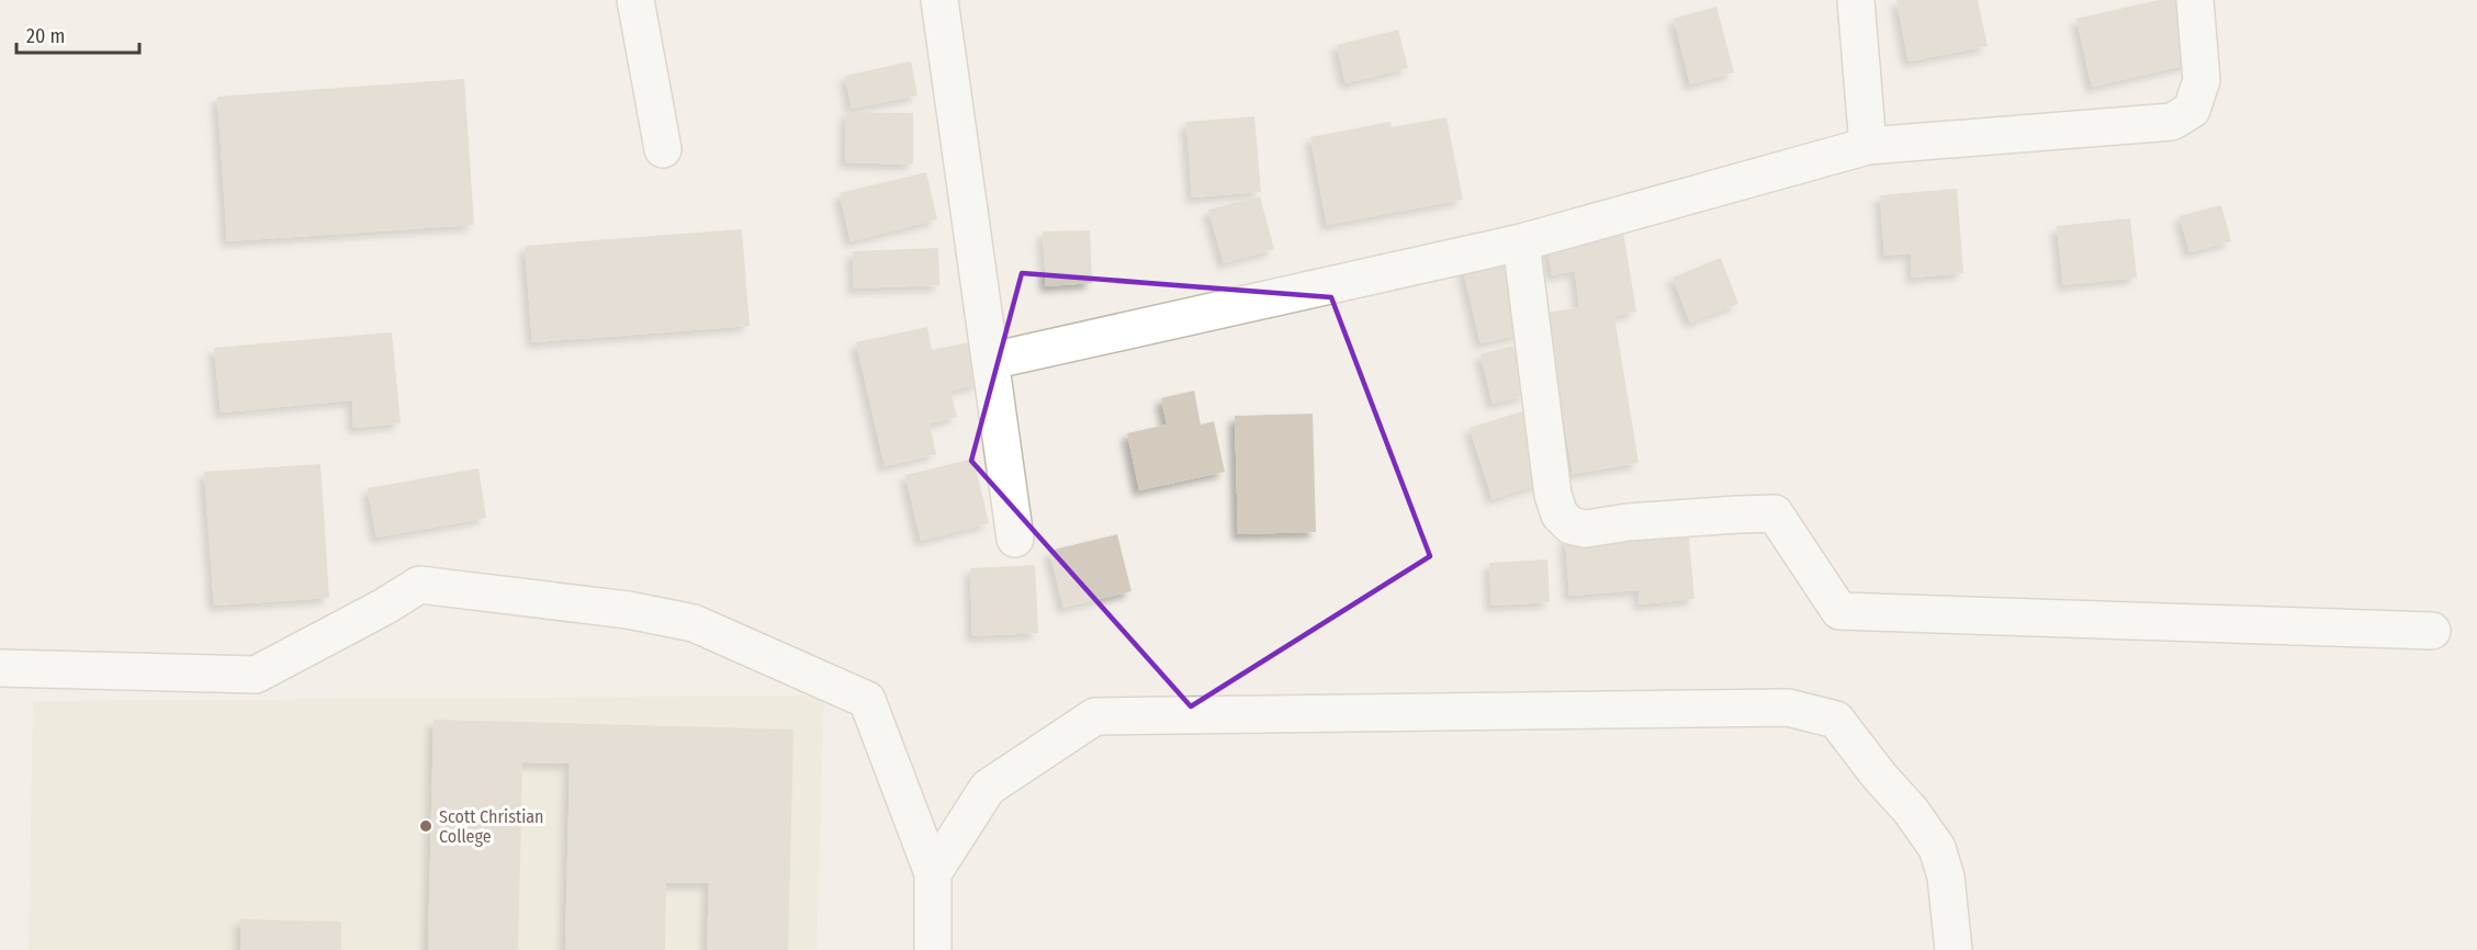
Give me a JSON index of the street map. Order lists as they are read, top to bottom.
{
  "places": ["Scott Christian College"],
  "scale_bar": "20 m"
}
